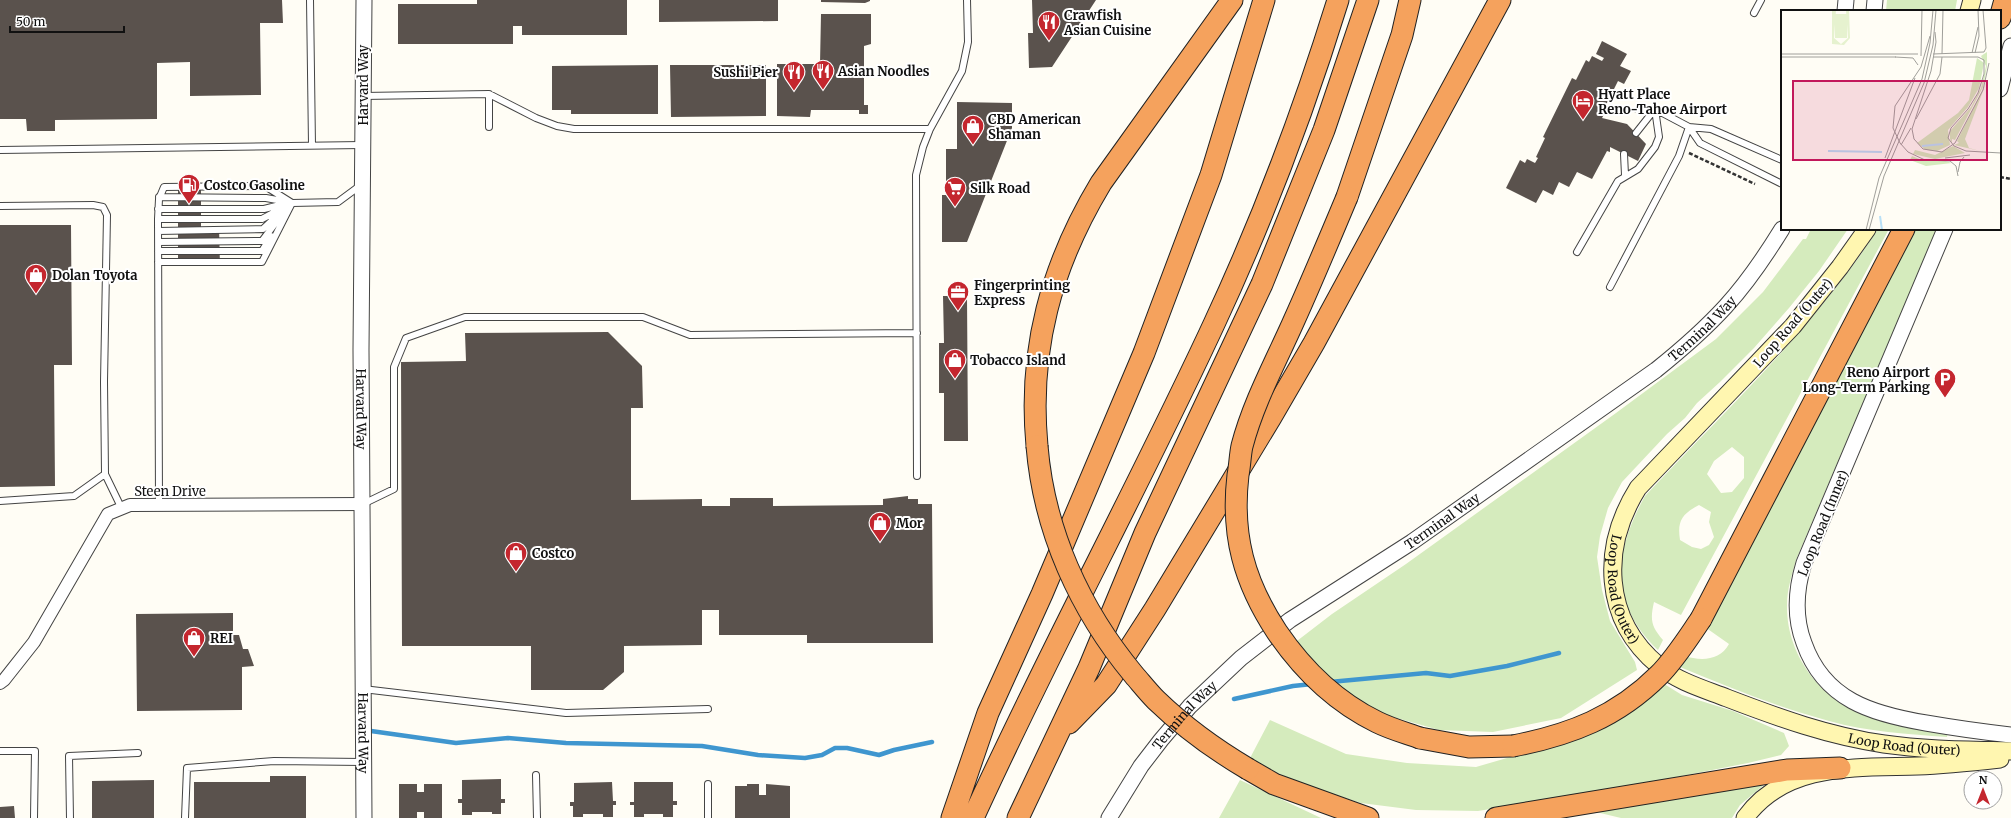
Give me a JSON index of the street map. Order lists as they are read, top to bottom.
{
  "streets": {
    "main road": ["Loop Road (Outer)"],
    "street": [
      "Harvard Way",
      "Terminal Way",
      "Steen Drive",
      "Loop Road (Inner)"
    ]
  },
  "crossings": [
    ["Harvard Way", "Steen Drive"]
  ],
  "places": {
    "restaurant": ["Crawfish Asian Cuisine", "Asian Noodles", "Sushi Pier"],
    "hotel": ["Hyatt Place Reno-Tahoe Airport"],
    "shop": [
      "CBD American Shaman",
      "Dolan Toyota",
      "Tobacco Island",
      "Mor",
      "Costco",
      "REI"
    ],
    "fuel station": ["Costco Gasoline"],
    "supermarket": ["Silk Road"],
    "office": ["Fingerprinting Express"],
    "parking": ["Reno Airport Long-Term Parking"]
  },
  "scale_bar": "50 m",
  "north": "top"
}
